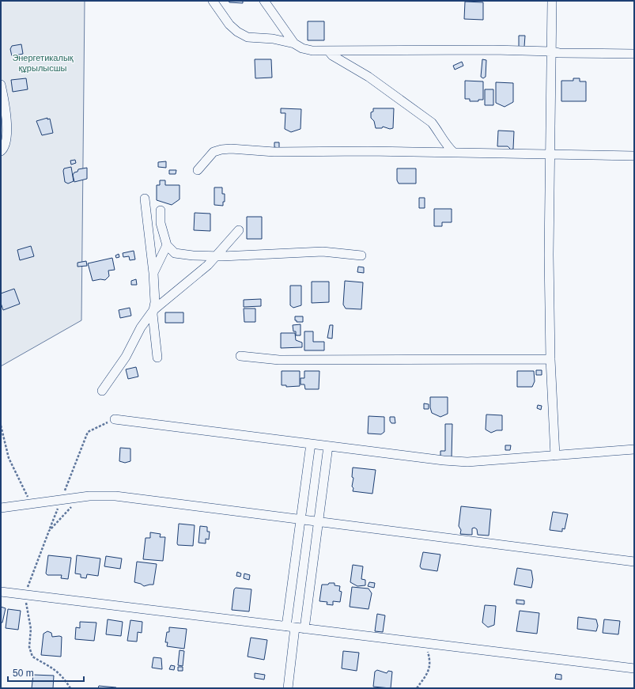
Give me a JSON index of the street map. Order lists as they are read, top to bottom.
{
  "parks": ["Энергетикалық құрылысшы"],
  "scale_bar": "50 m"
}
